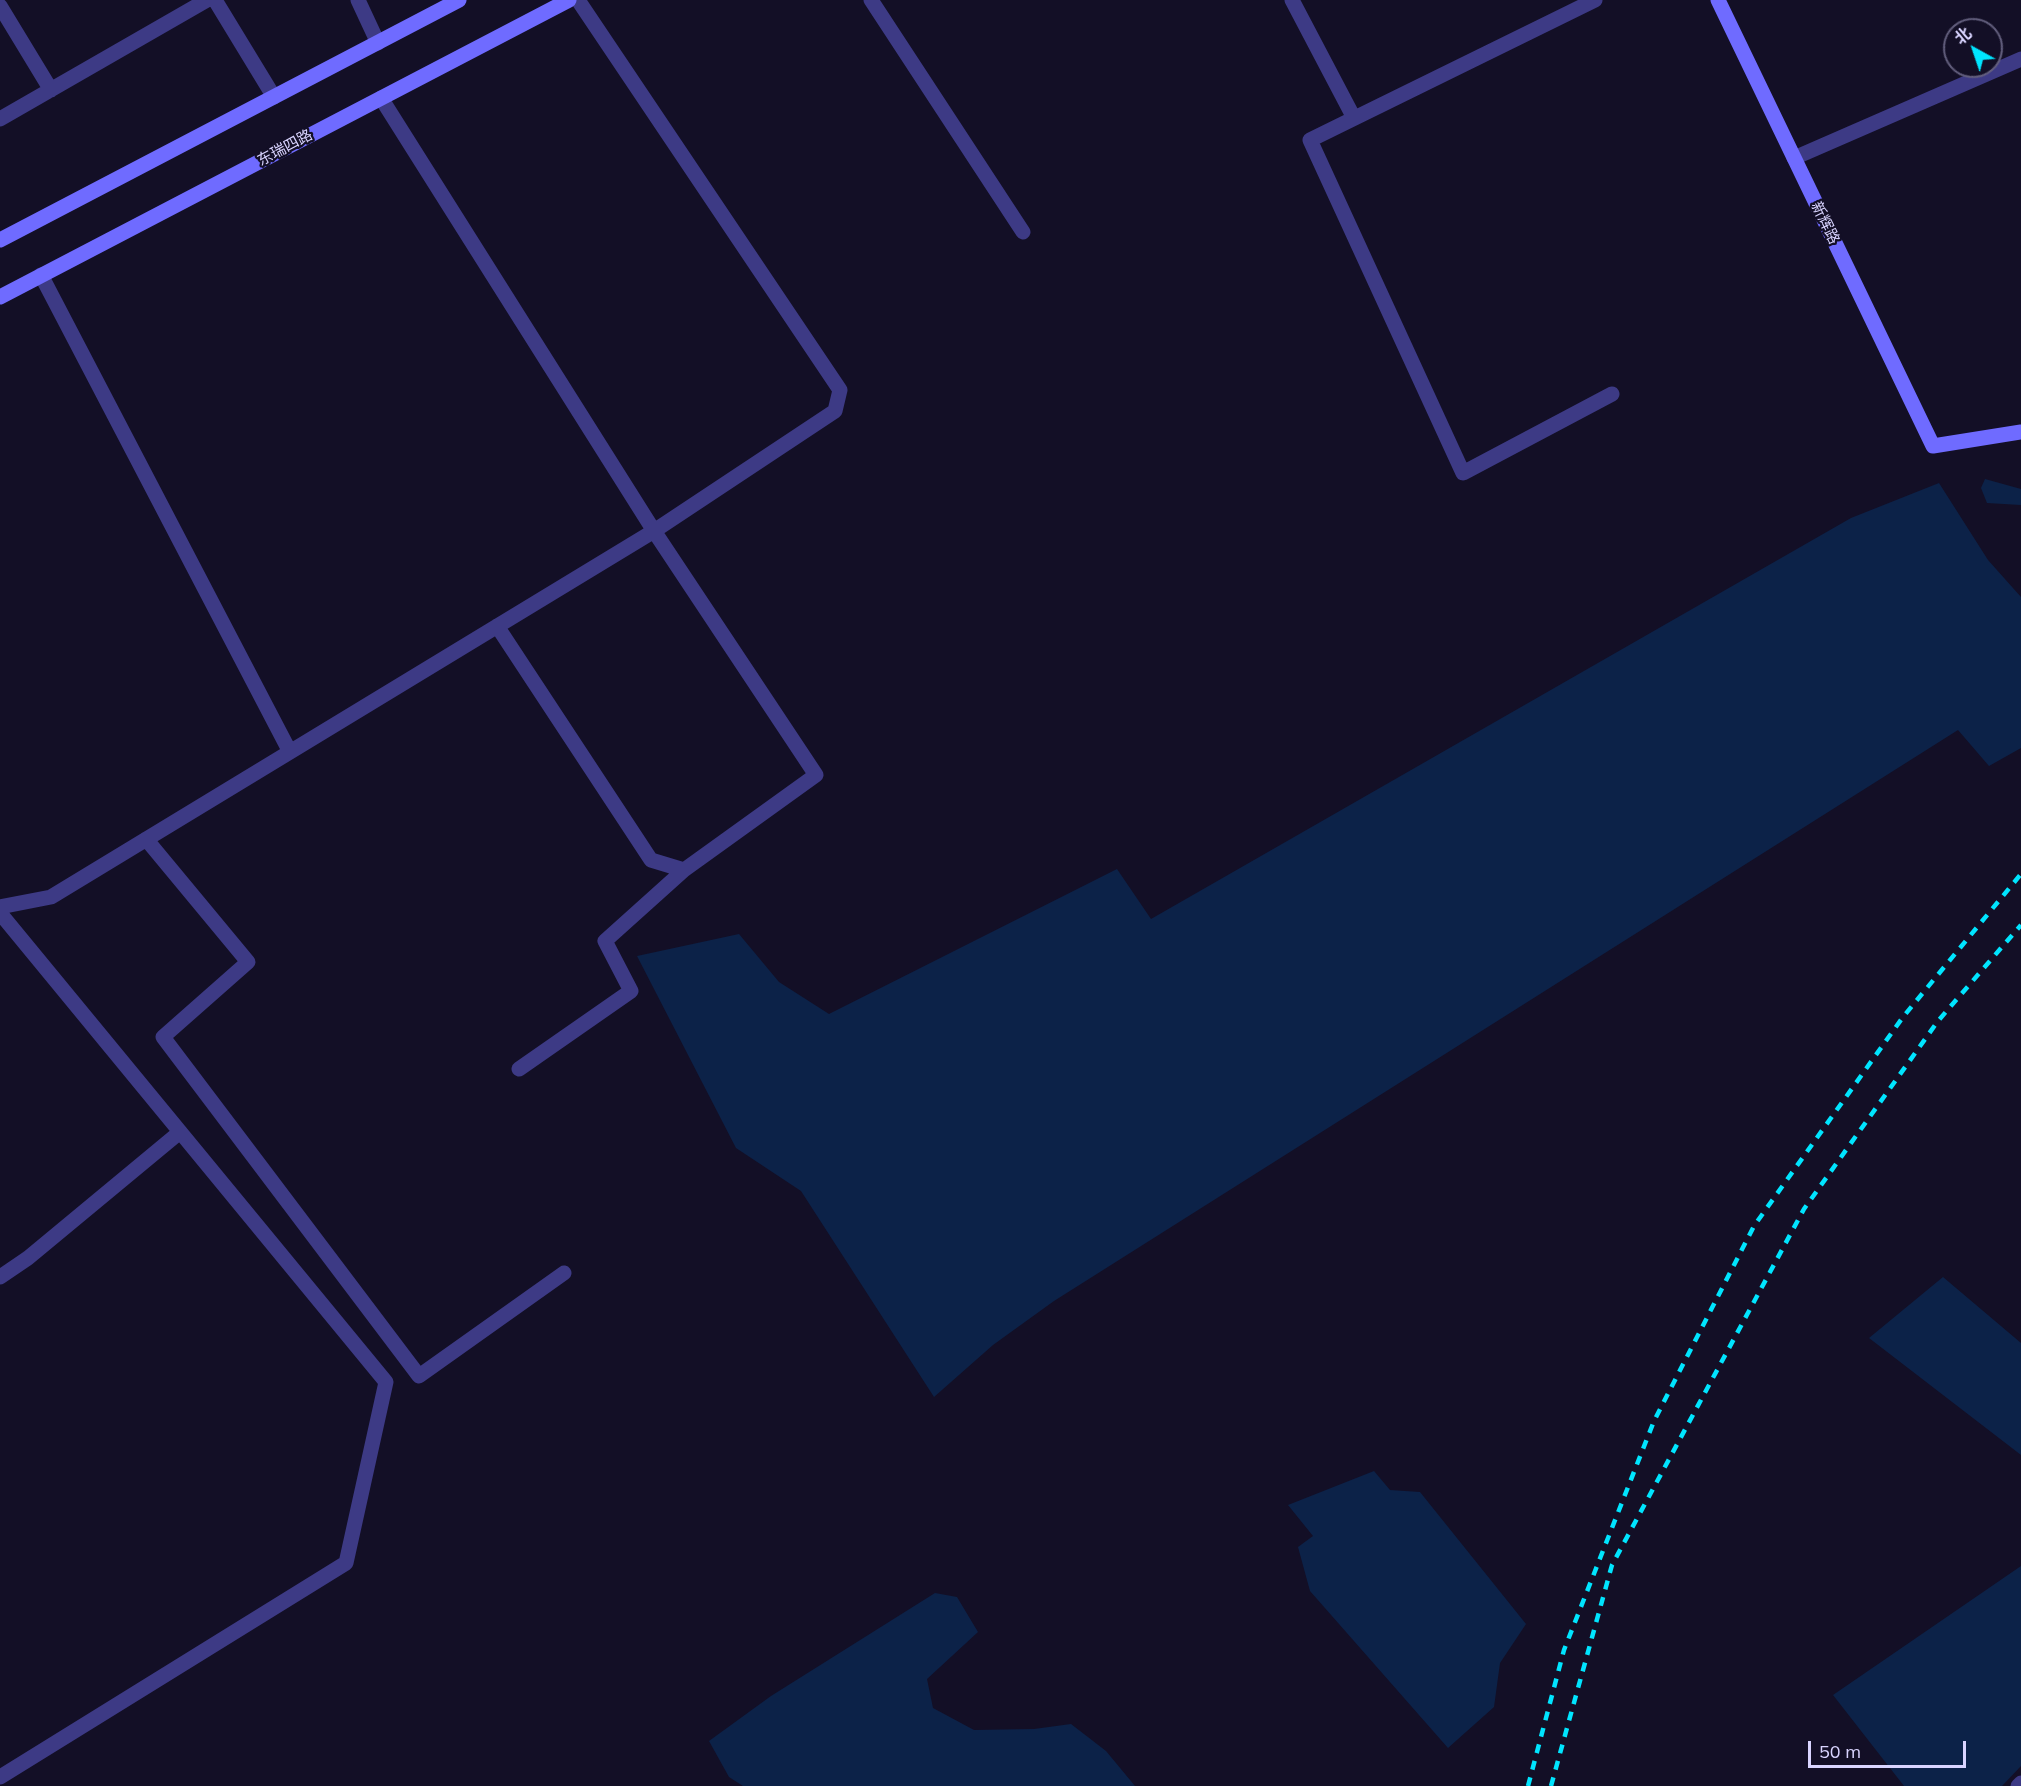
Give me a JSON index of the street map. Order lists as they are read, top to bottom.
{
  "streets": {
    "main road": ["东瑞四路", "新辉路"]
  },
  "scale_bar": "50 m",
  "north": "top left"
}
